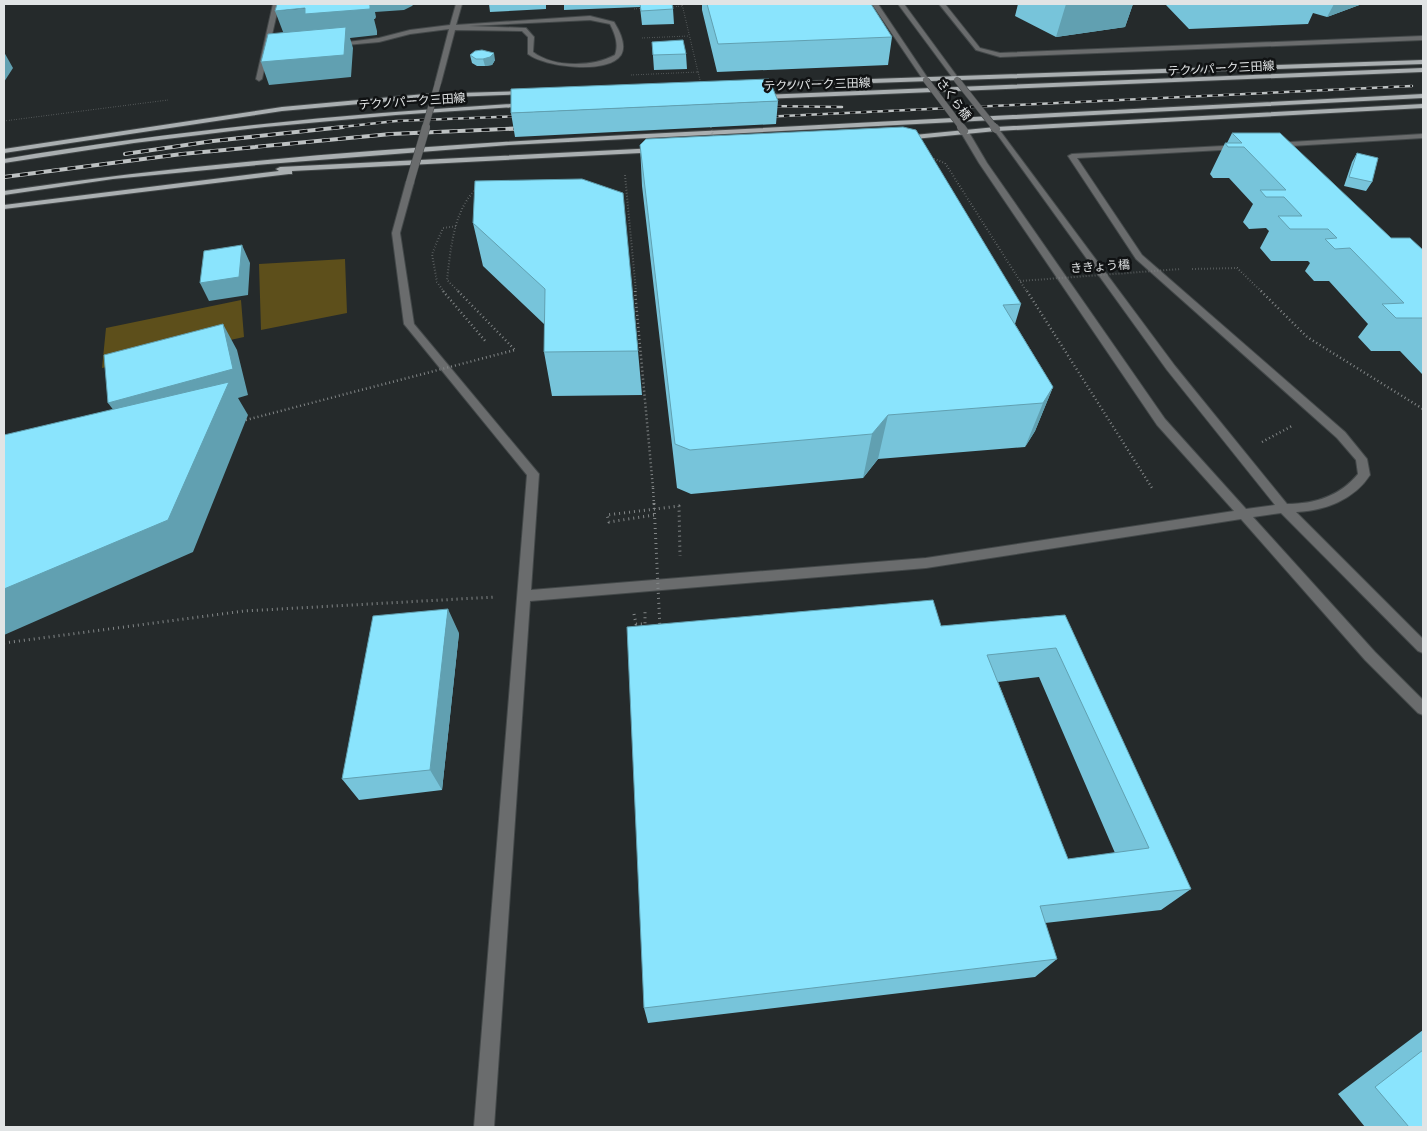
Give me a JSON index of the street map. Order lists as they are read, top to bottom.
{
  "streets": {
    "main road": ["テクノパーク三田線"],
    "street": ["さくら橋"],
    "path": ["ききょう橋"]
  }
}
